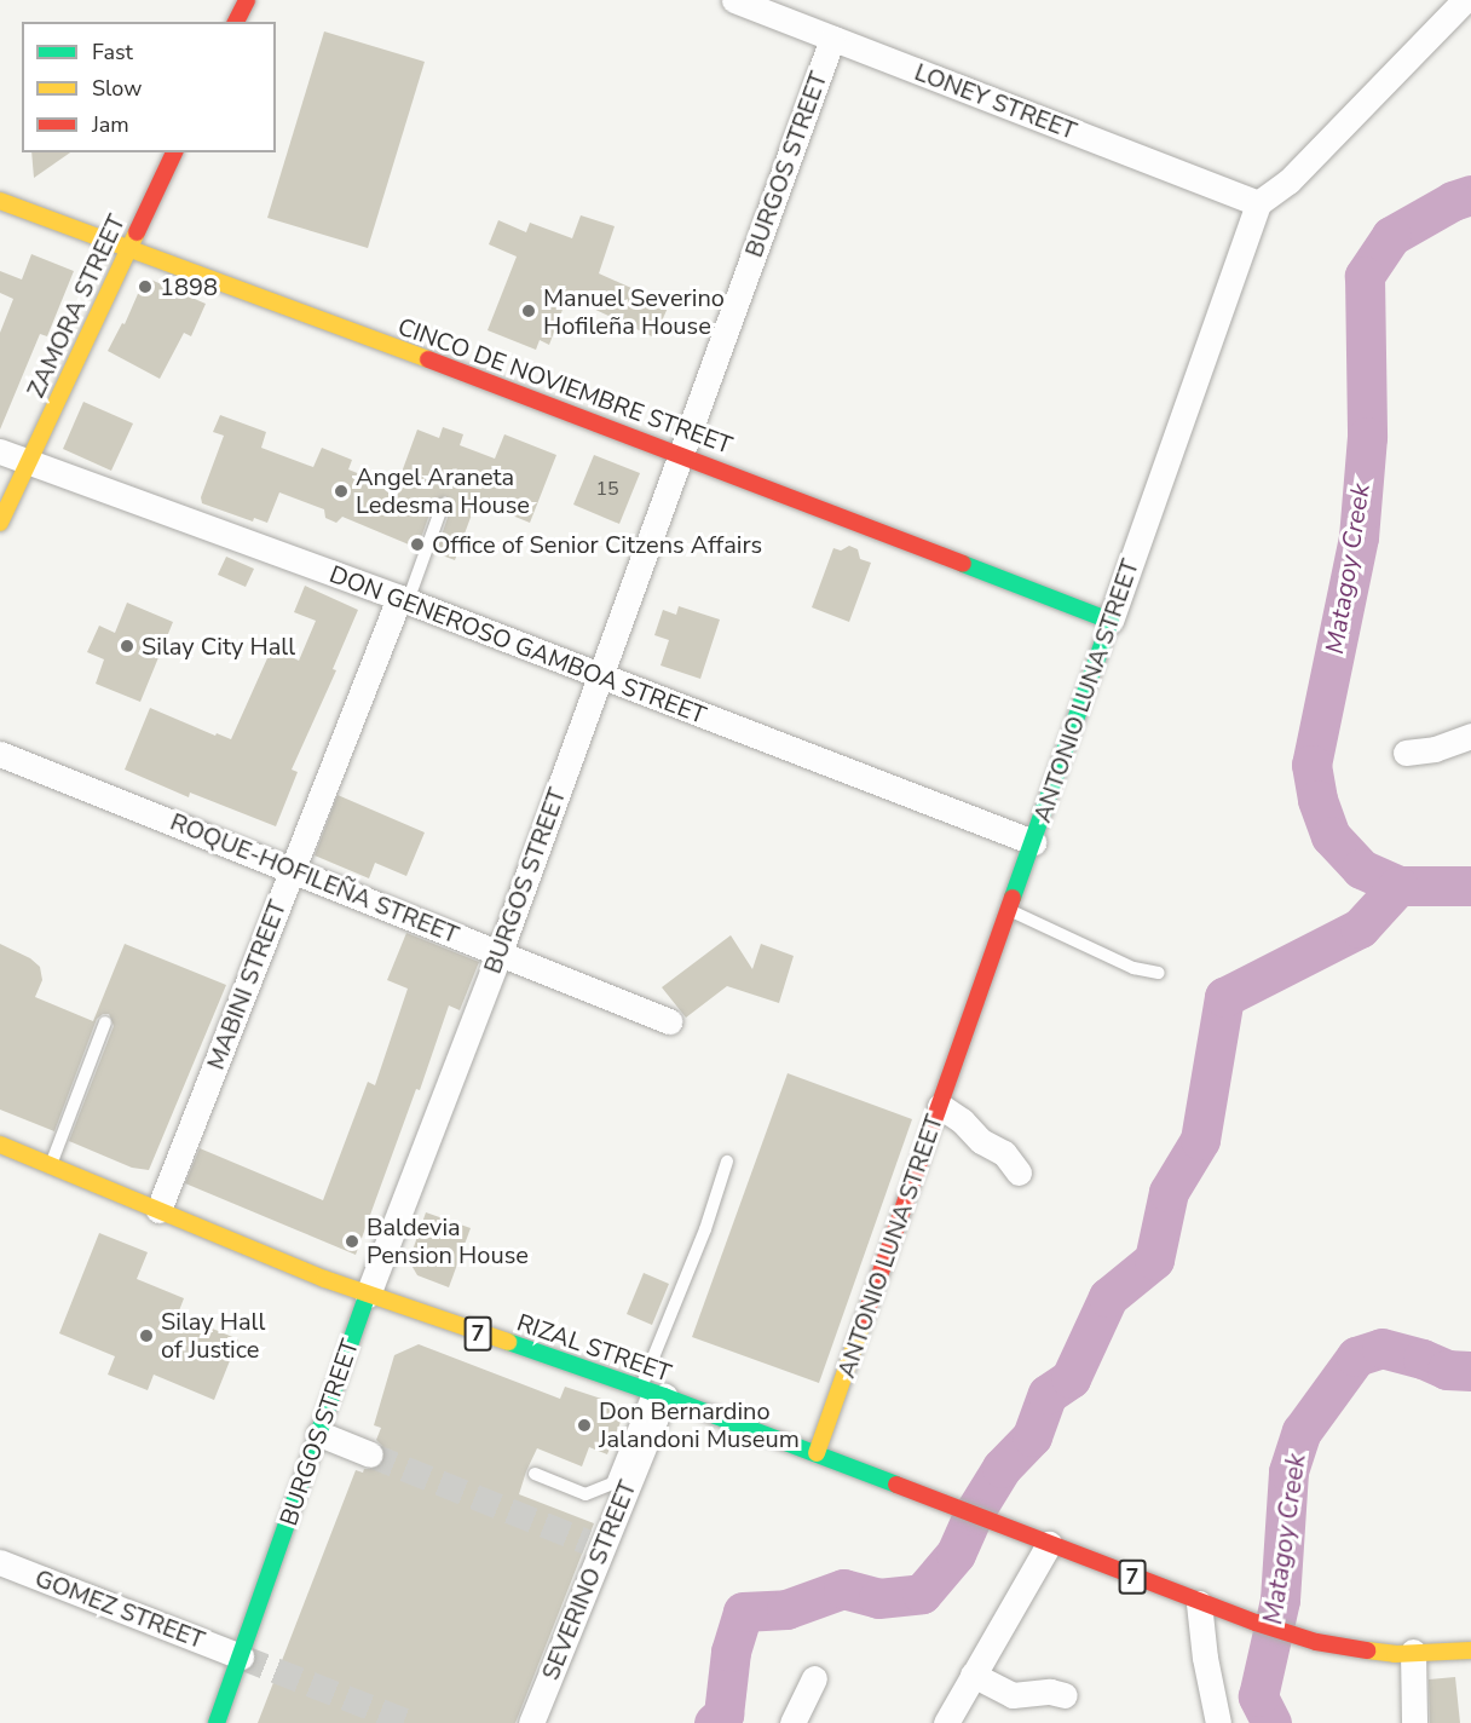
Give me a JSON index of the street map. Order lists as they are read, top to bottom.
{
  "streets": {
    "street": [
      "LONEY STREET",
      "BURGOS STREET",
      "ZAMORA STREET",
      "CINCO DE NOVIEMBRE STREET",
      "DON GENEROSO GAMBOA STREET",
      "ANTONIO LUNA STREET",
      "ROQUE-HOFILEÑA STREET",
      "MABINI STREET",
      "7",
      "RIZAL STREET",
      "SEVERINO STREET",
      "GOMEZ STREET"
    ]
  },
  "crossings": [
    ["LONEY STREET", "BURGOS STREET"],
    ["LONEY STREET", "ANTONIO LUNA STREET"],
    ["BURGOS STREET", "CINCO DE NOVIEMBRE STREET"],
    ["BURGOS STREET", "DON GENEROSO GAMBOA STREET"],
    ["BURGOS STREET", "ROQUE-HOFILEÑA STREET"],
    ["BURGOS STREET", "RIZAL STREET"],
    ["BURGOS STREET", "GOMEZ STREET"],
    ["ZAMORA STREET", "CINCO DE NOVIEMBRE STREET"],
    ["ZAMORA STREET", "DON GENEROSO GAMBOA STREET"],
    ["CINCO DE NOVIEMBRE STREET", "ANTONIO LUNA STREET"],
    ["DON GENEROSO GAMBOA STREET", "ANTONIO LUNA STREET"],
    ["DON GENEROSO GAMBOA STREET", "MABINI STREET"],
    ["ANTONIO LUNA STREET", "RIZAL STREET"],
    ["ROQUE-HOFILEÑA STREET", "MABINI STREET"],
    ["MABINI STREET", "RIZAL STREET"],
    ["RIZAL STREET", "SEVERINO STREET"]
  ],
  "water": ["Matagoy Creek"],
  "places": [
    "1898",
    "Manuel Severino Hofileña House",
    "Angel Araneta Ledesma House",
    "Office of Senior Citzens Affairs",
    "Silay City Hall",
    "Baldevia Pension House",
    "Silay Hall of Justice",
    "Don Bernardino Jalandoni Museum"
  ],
  "house_numbers": ["15"],
  "legend": ["Fast", "Slow", "Jam"]
}
